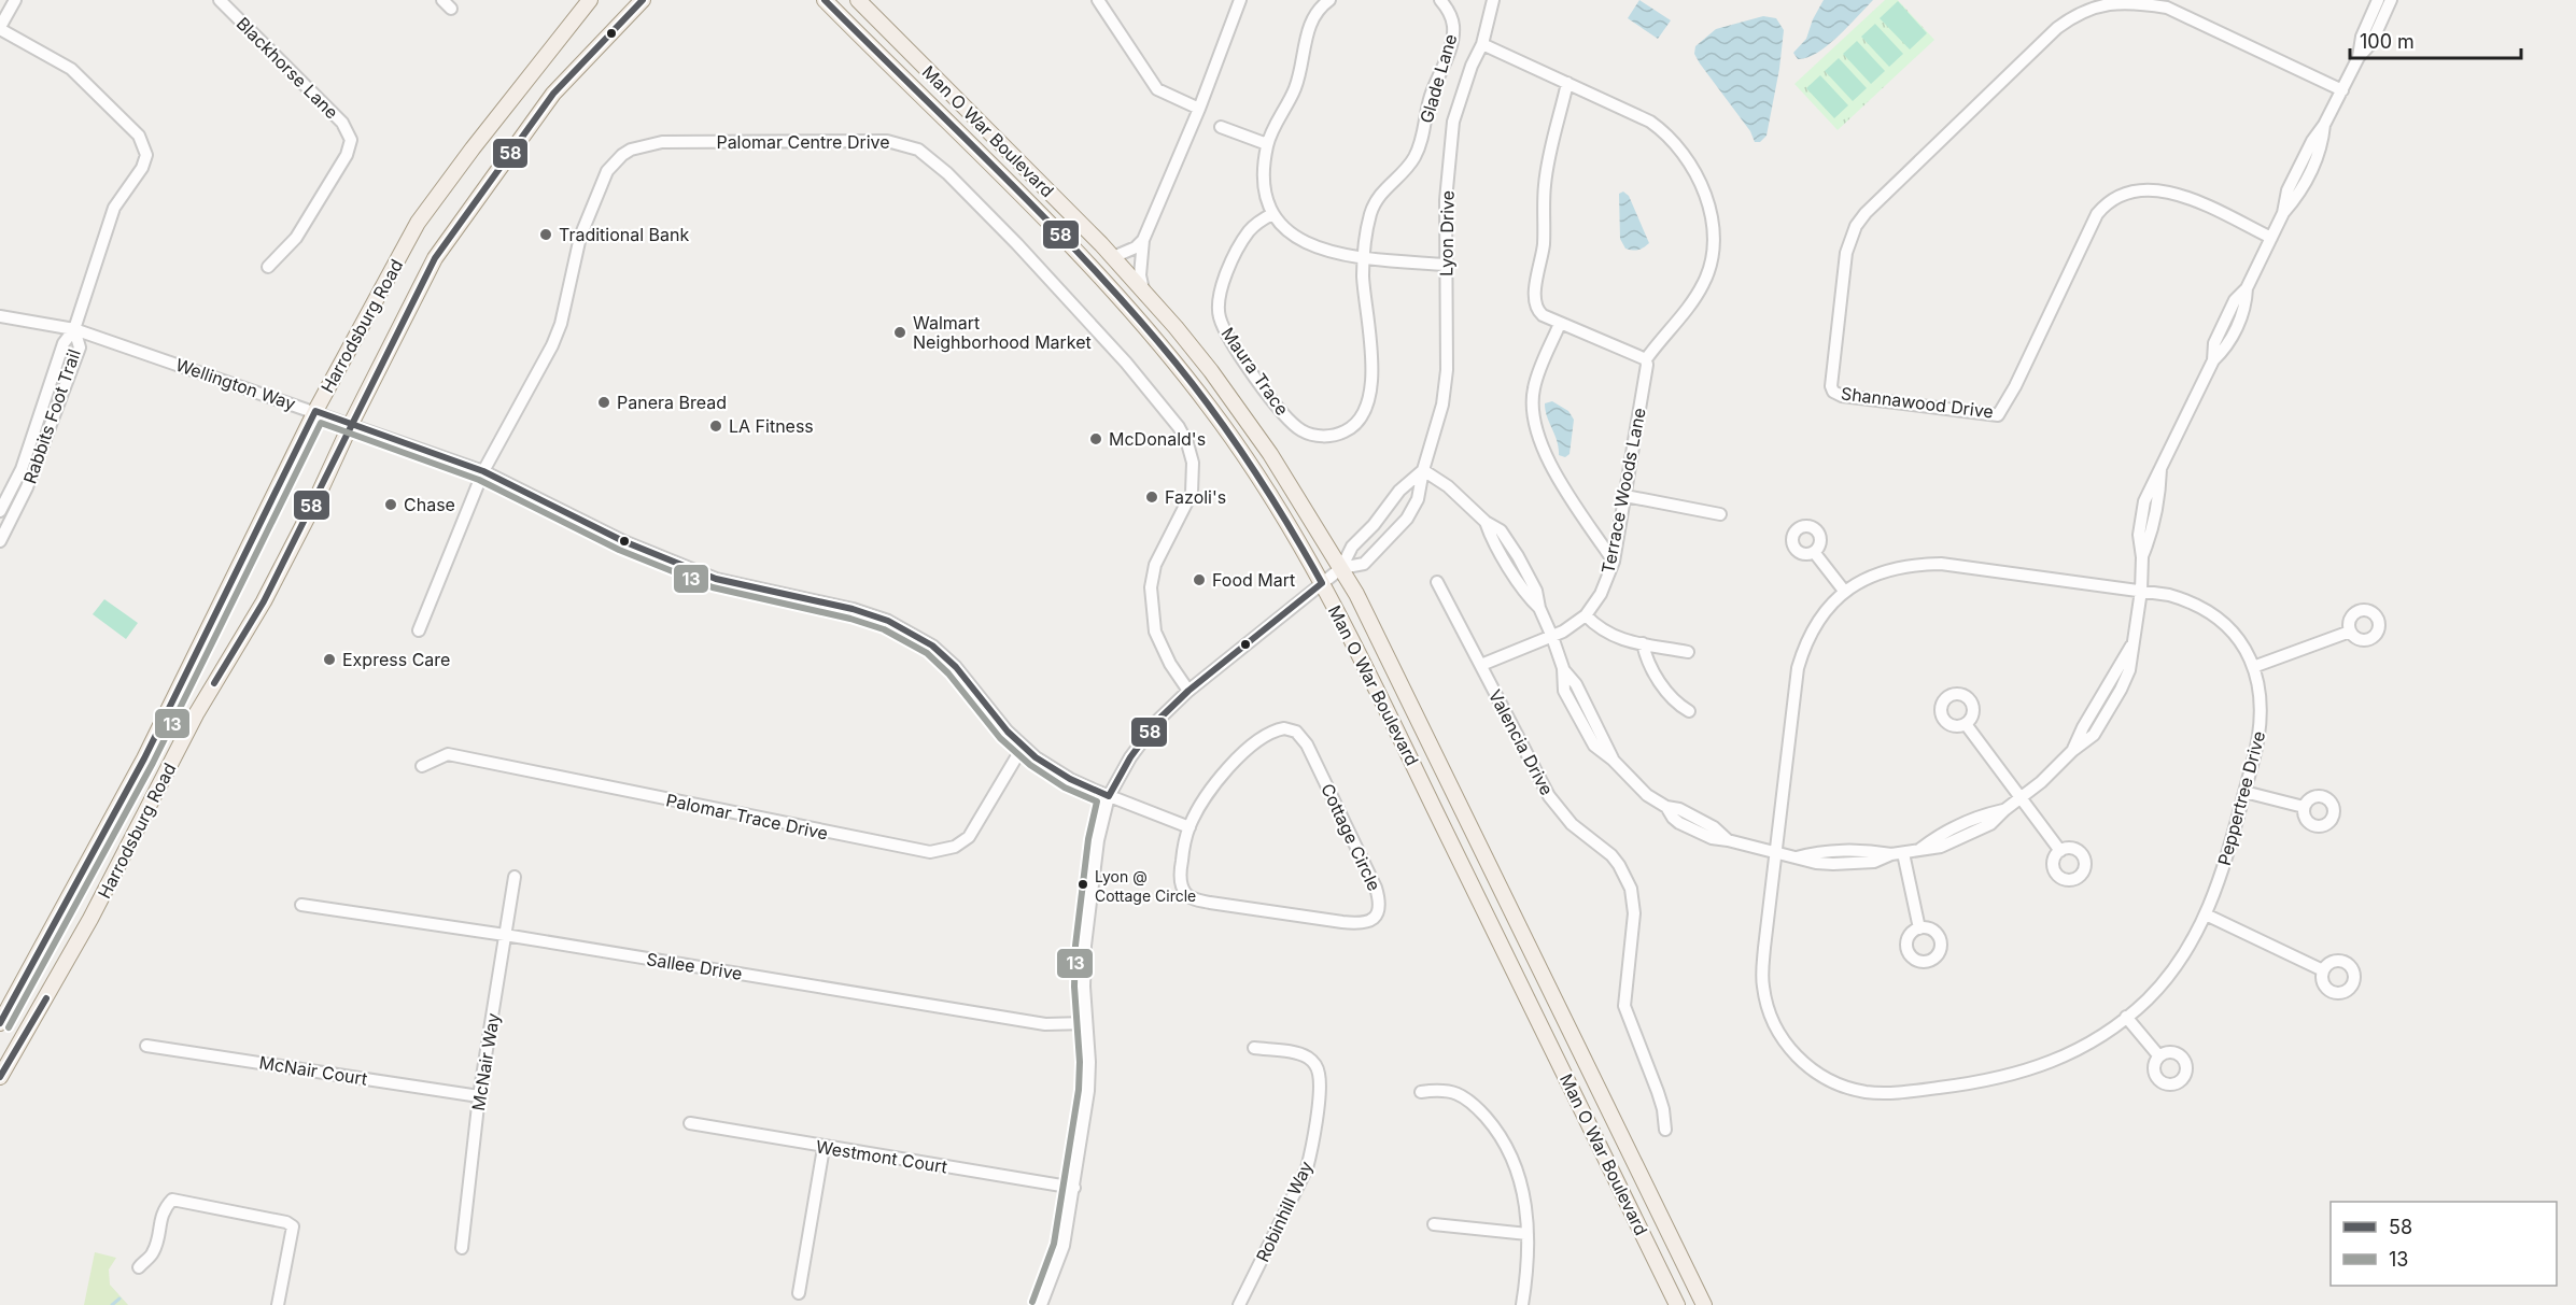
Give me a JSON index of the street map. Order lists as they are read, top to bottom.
{
  "streets": {
    "main road": ["Man O War Boulevard", "Harrodsburg Road"],
    "street": [
      "Blackhorse Lane",
      "Glade Lane",
      "Palomar Centre Drive",
      "Lyon Drive",
      "Maura Trace",
      "Wellington Way",
      "Shannawood Drive",
      "Rabbits Foot Trail",
      "Terrace Woods Lane",
      "Valencia Drive",
      "Peppertree Drive",
      "Palomar Trace Drive",
      "Cottage Circle",
      "Sallee Drive",
      "McNair Way",
      "McNair Court",
      "Westmont Court",
      "Robinhill Way"
    ]
  },
  "crossings": [
    ["Glade Lane", "Maura Trace"],
    ["Man O War Boulevard", "Lyon Drive"],
    ["Palomar Centre Drive", "Lyon Drive"],
    ["Palomar Centre Drive", "Wellington Way"],
    ["Lyon Drive", "Wellington Way"],
    ["Lyon Drive", "Sallee Drive"],
    ["Lyon Drive", "Westmont Court"],
    ["Harrodsburg Road", "Wellington Way"],
    ["Wellington Way", "Rabbits Foot Trail"],
    ["Wellington Way", "Palomar Trace Drive"],
    ["Sallee Drive", "McNair Way"],
    ["McNair Way", "McNair Court"]
  ],
  "places": [
    "Traditional Bank",
    "Walmart Neighborhood Market",
    "Panera Bread",
    "LA Fitness",
    "McDonald's",
    "Fazoli's",
    "Chase",
    "Food Mart",
    "Express Care",
    "Lyon @ Cottage Circle"
  ],
  "lines": ["transit line 58", "transit line 13"],
  "legend": ["58", "13"],
  "scale_bar": "100 m"
}
